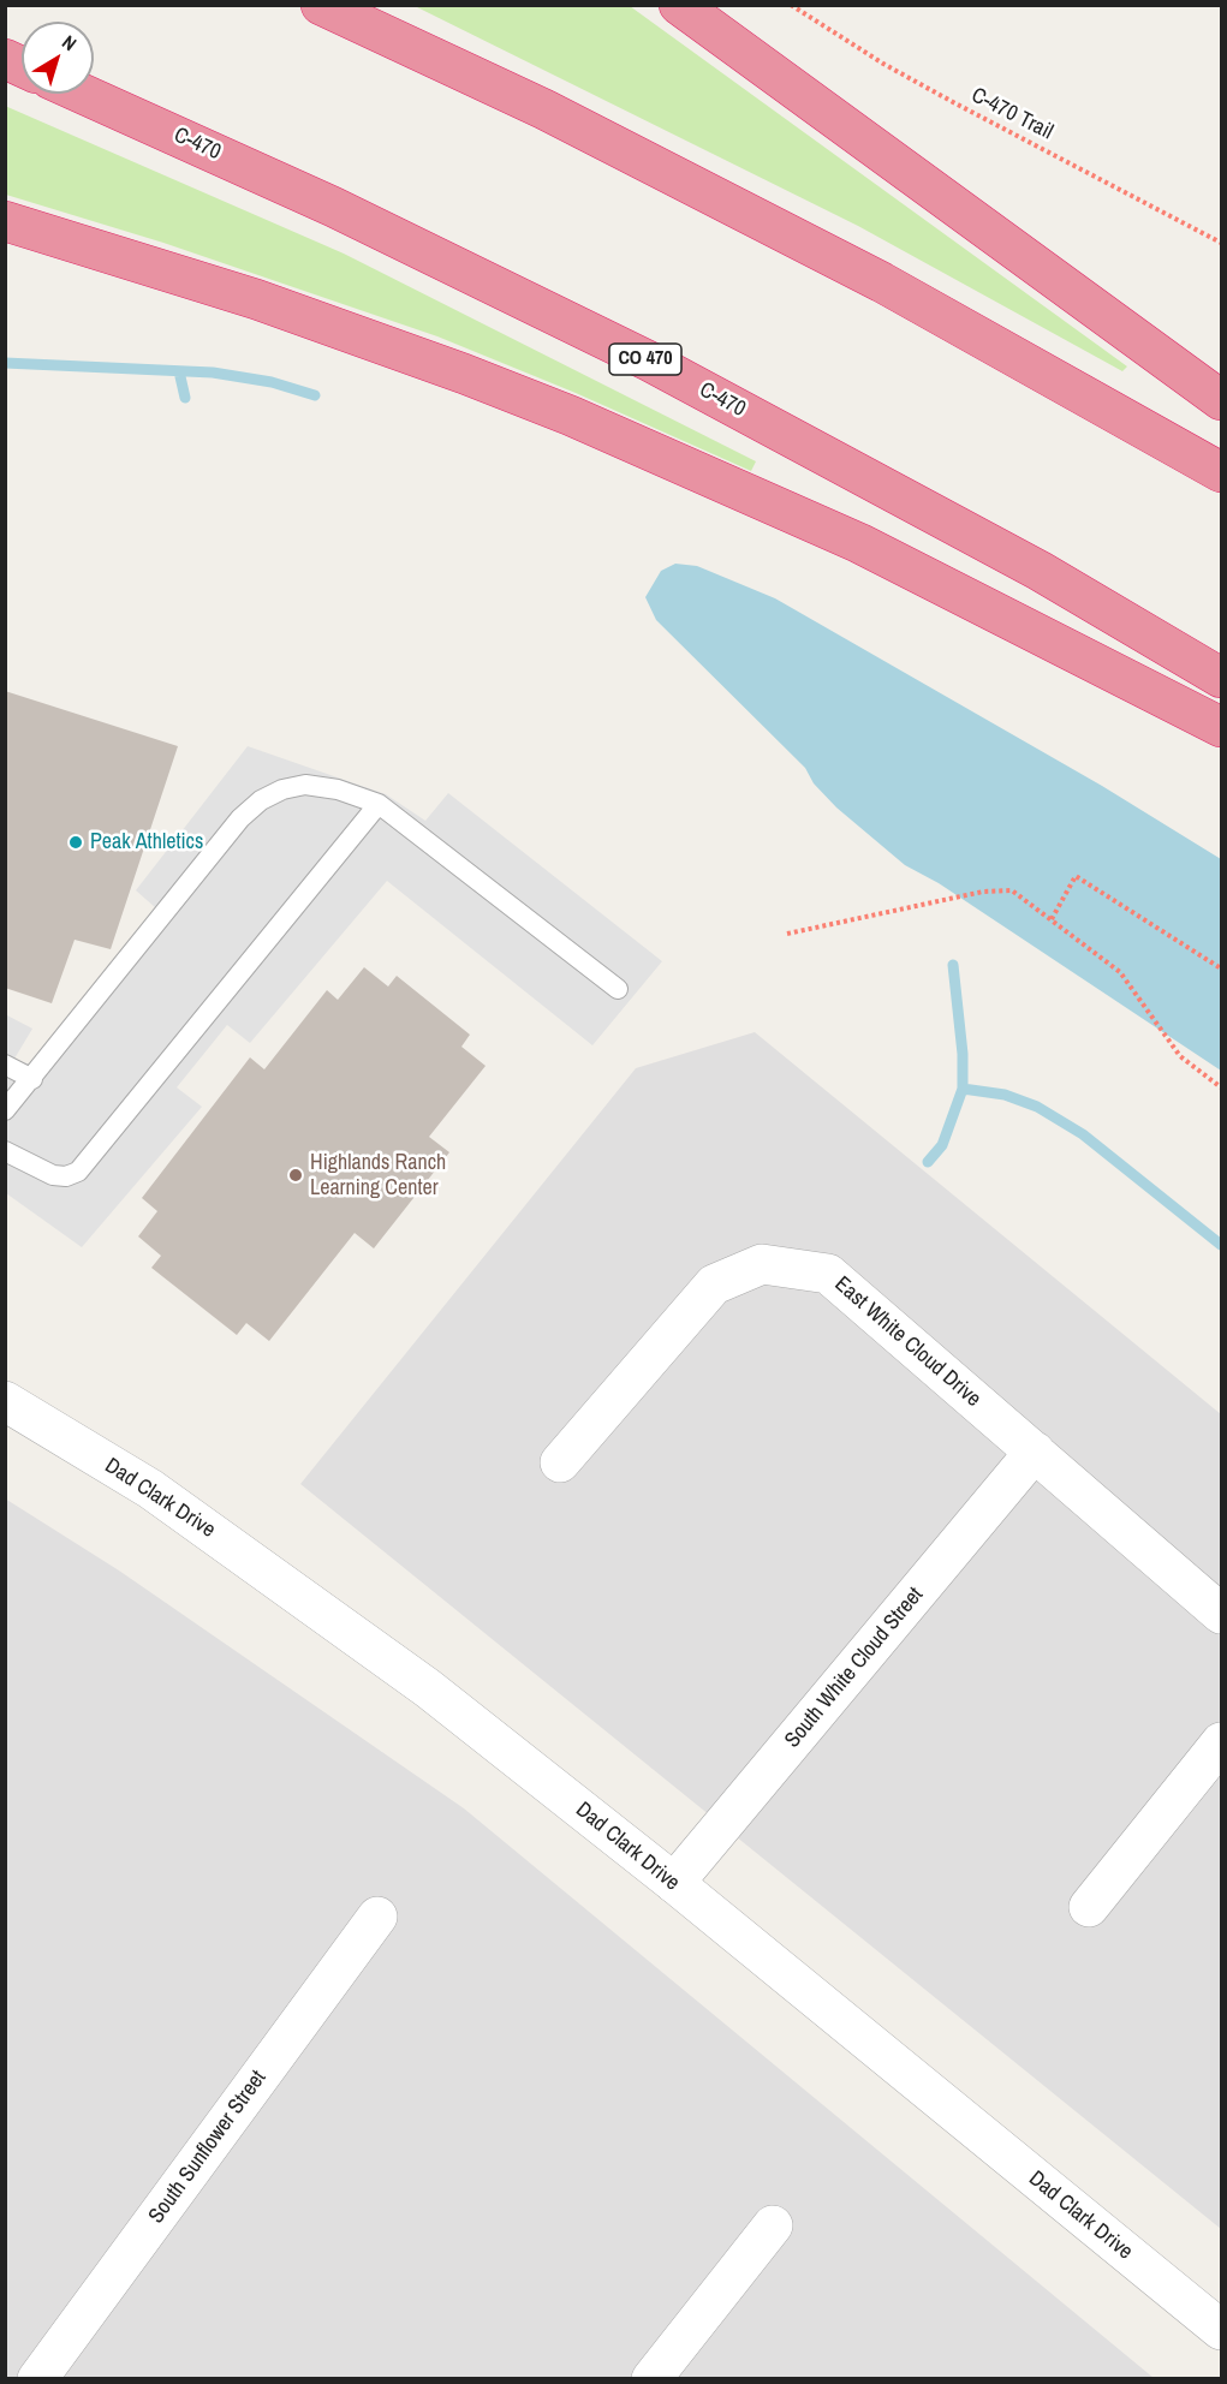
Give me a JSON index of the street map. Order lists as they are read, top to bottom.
{
  "streets": {
    "highway": ["C-470", "CO 470"],
    "street": [
      "East White Cloud Drive",
      "Dad Clark Drive",
      "South White Cloud Street",
      "South Sunflower Street"
    ],
    "path": ["C-470 Trail"]
  },
  "crossings": [
    ["East White Cloud Drive", "South White Cloud Street"],
    ["Dad Clark Drive", "South White Cloud Street"]
  ],
  "places": ["Peak Athletics", "Highlands Ranch Learning Center"],
  "north": "top right"
}
